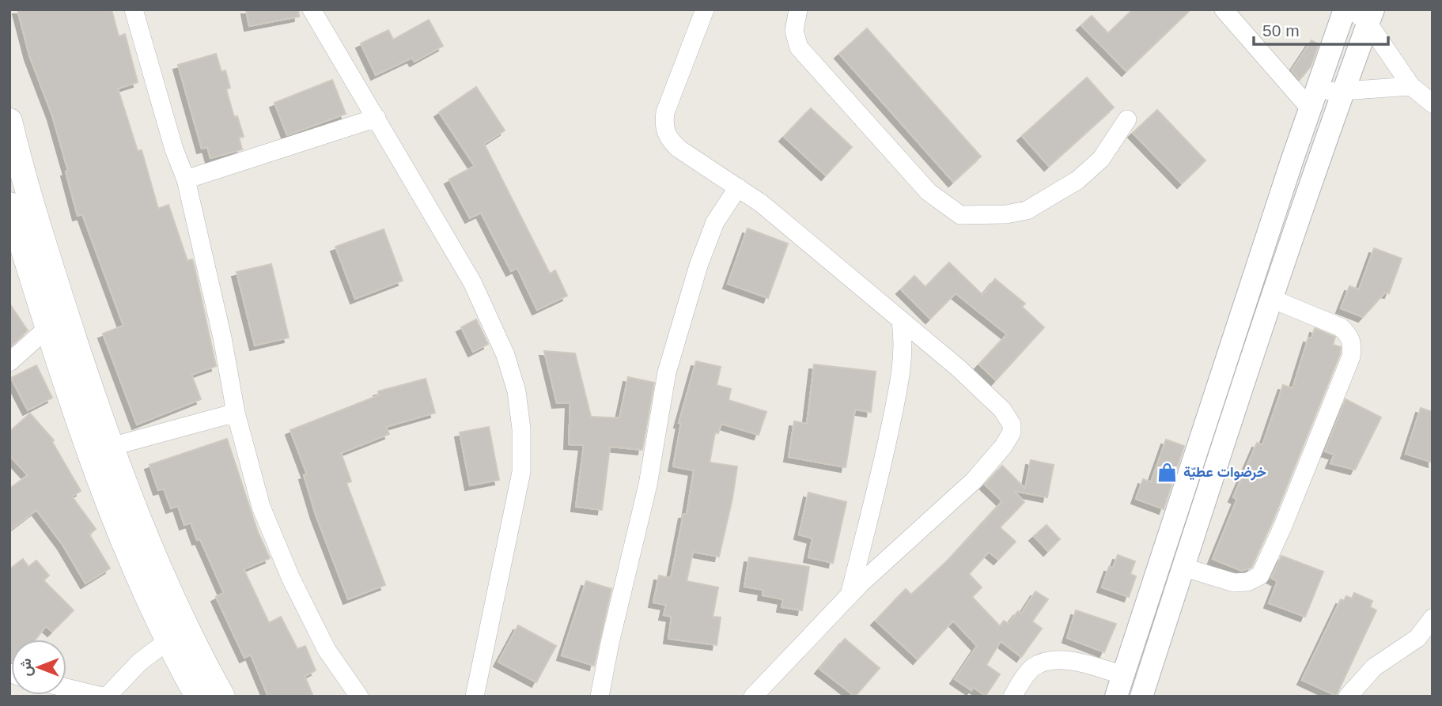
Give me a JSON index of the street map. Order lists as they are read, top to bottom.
{
  "places": {
    "shop": ["خرضوات عطيّة"]
  },
  "scale_bar": "50 m",
  "north": "left"
}
